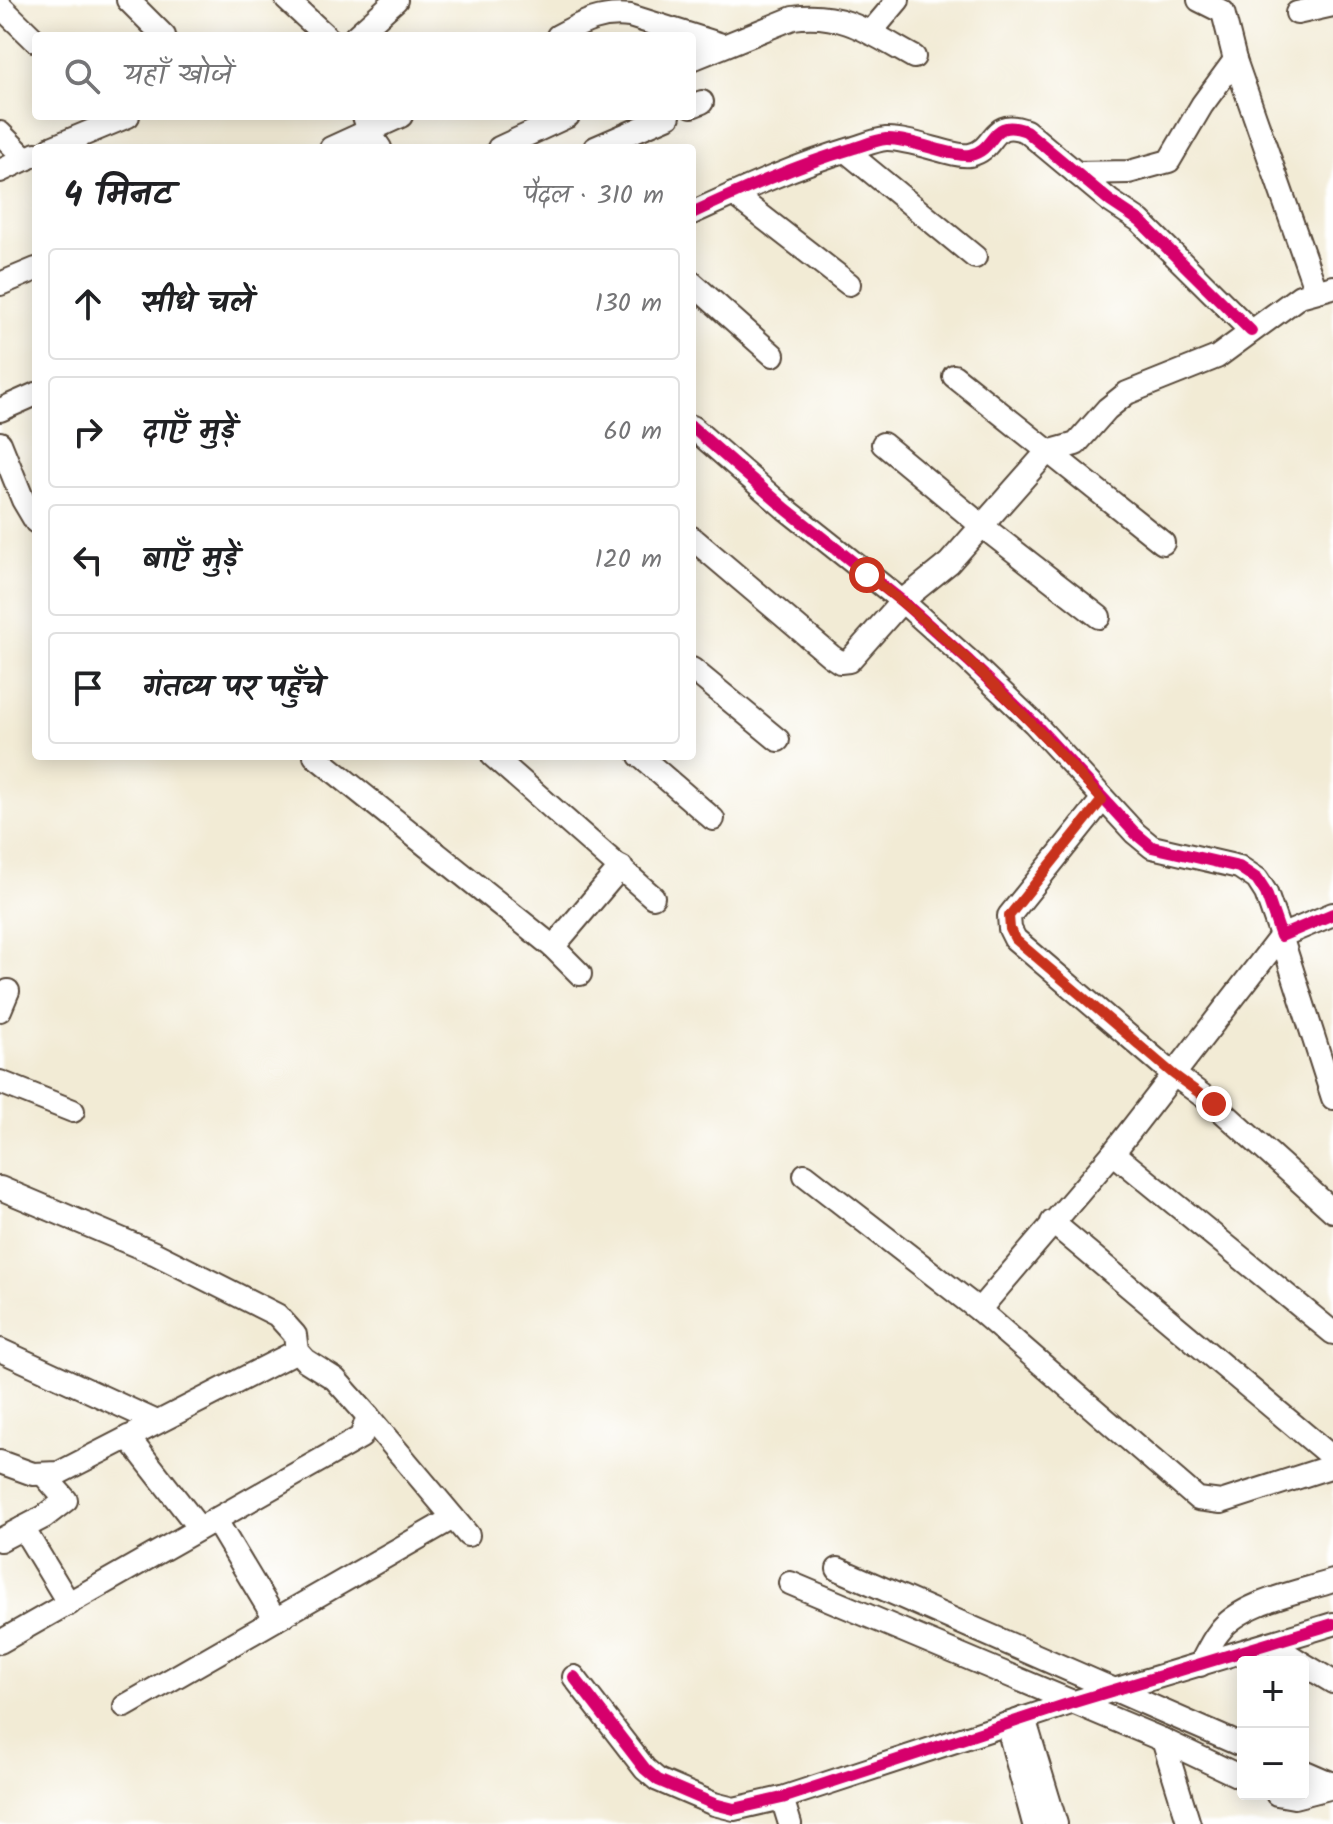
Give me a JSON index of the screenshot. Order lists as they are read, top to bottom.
{
  "page": {
    "search": "यहाँ खोजें",
    "heading": ["4 मिनट", "पैदल · 310 m"],
    "list": [
      ["सीधे चलें", "130 m"],
      ["दाएँ मुड़ें", "60 m"],
      ["बाएँ मुड़ें", "120 m"],
      "गंतव्य पर पहुँचे"
    ],
    "map_buttons": ["+", "−"]
  }
}
